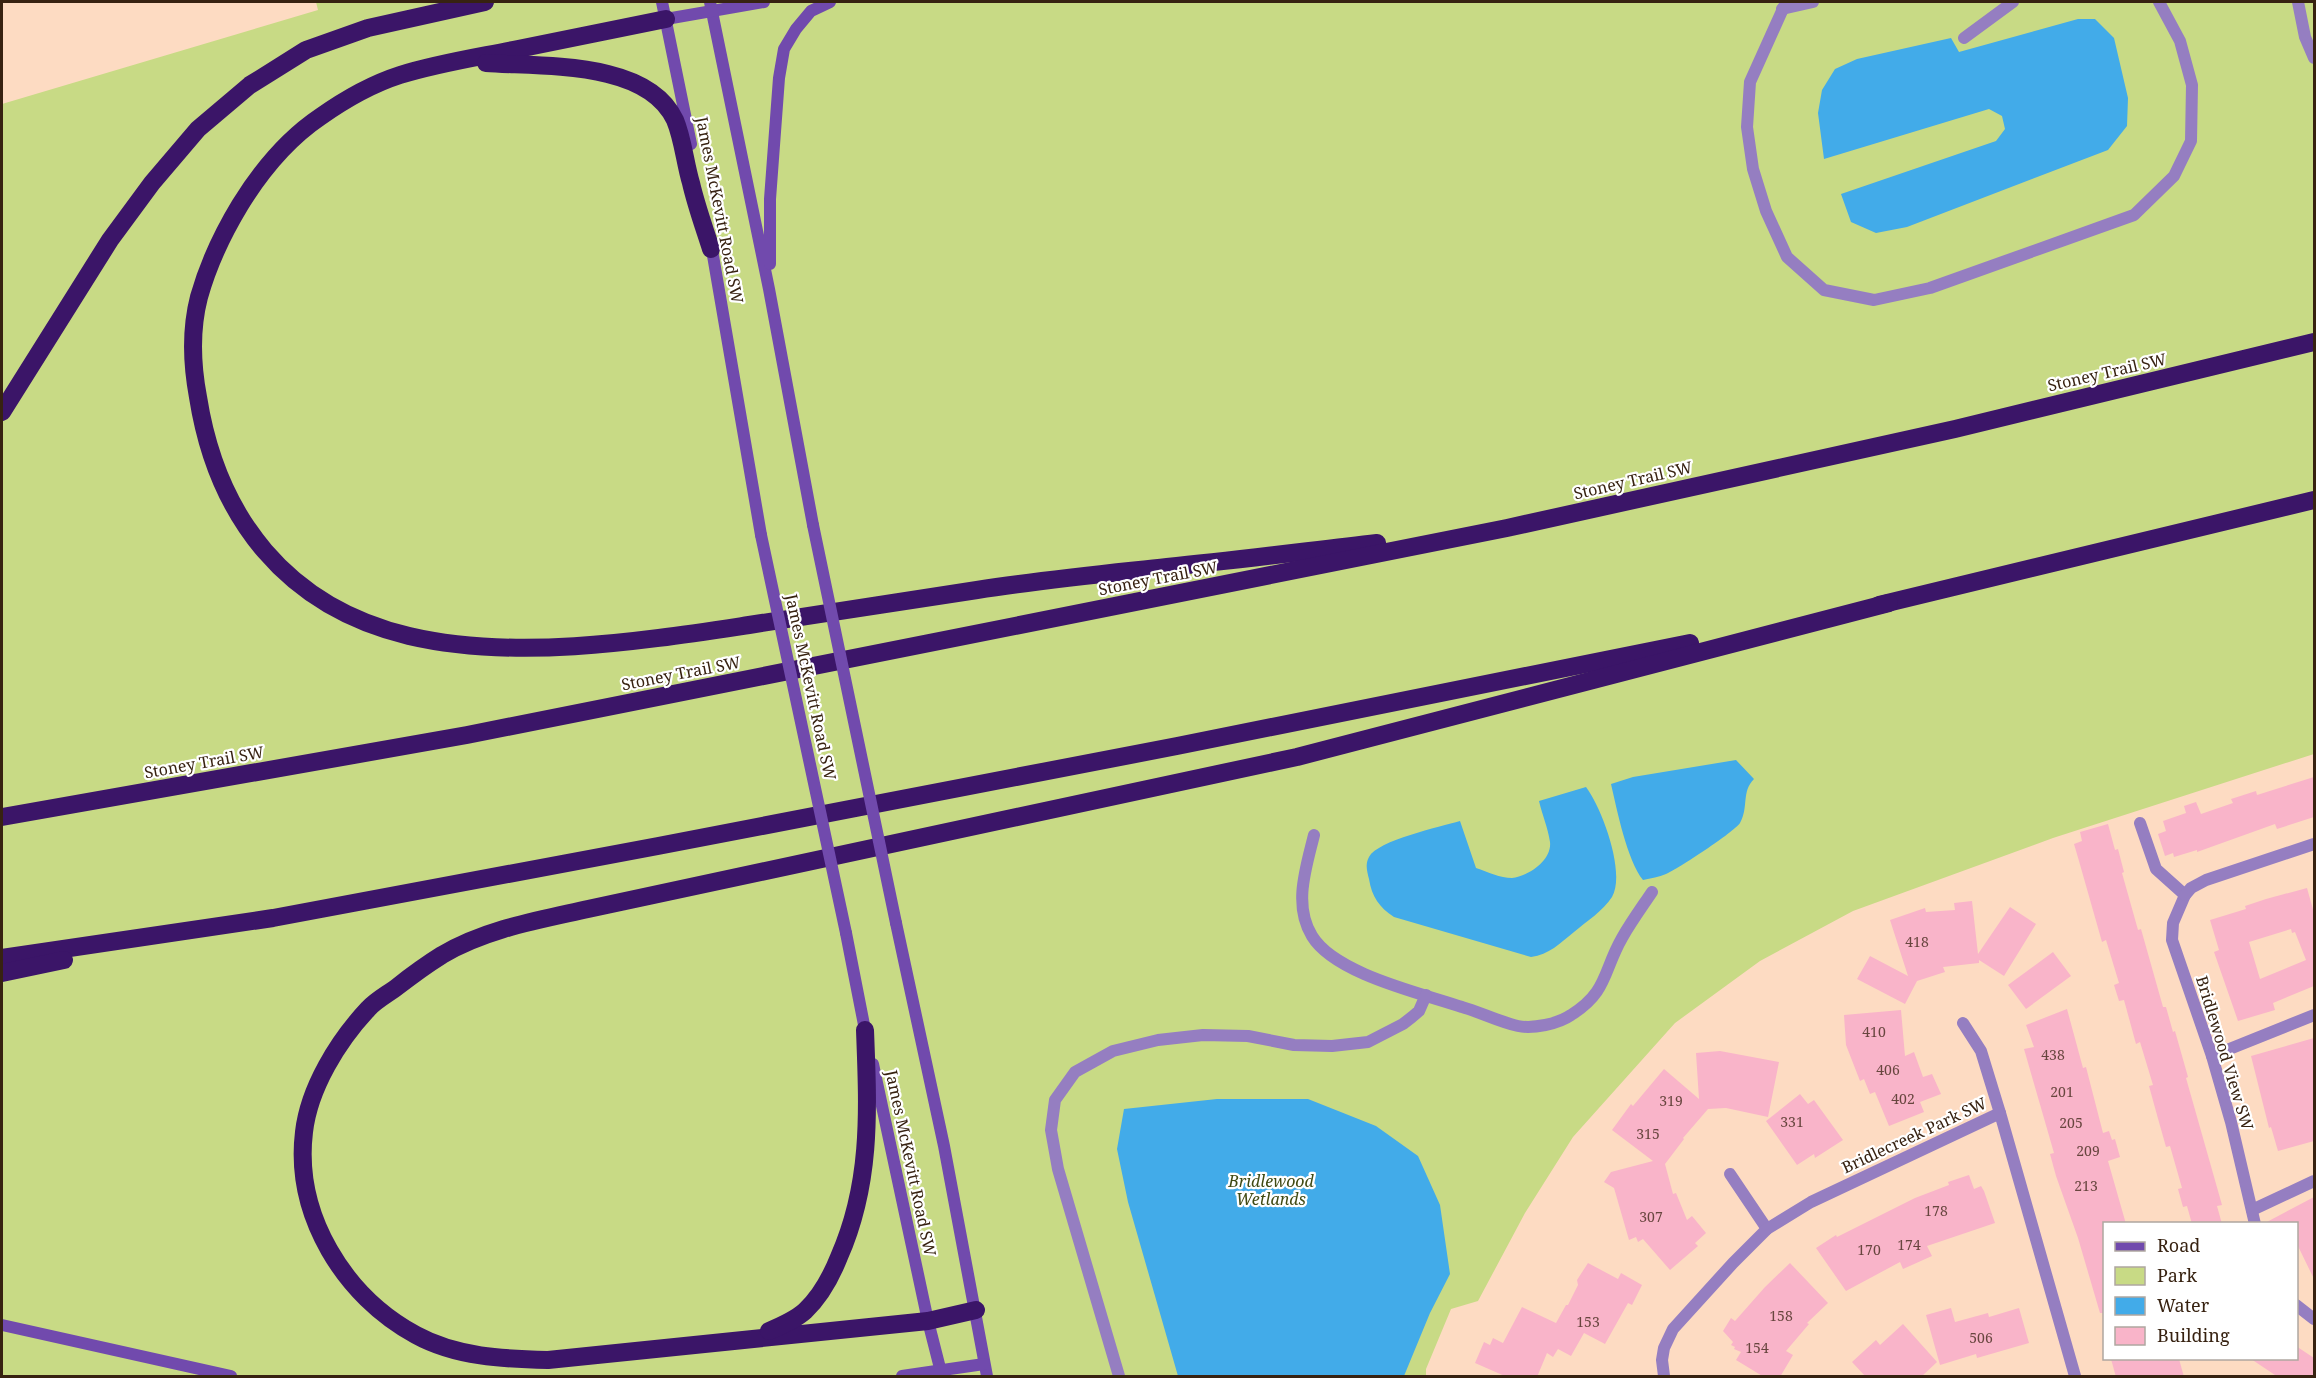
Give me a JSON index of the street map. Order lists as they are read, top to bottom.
{
  "streets": {
    "highway": ["Stoney Trail SW"],
    "main road": ["James McKevitt Road SW"],
    "street": ["Bridlewood View SW", "Bridlecreek Park SW"]
  },
  "parks": ["Bridlewood Wetlands"],
  "house_numbers": [
    "418",
    "410",
    "438",
    "406",
    "201",
    "402",
    "319",
    "331",
    "205",
    "315",
    "209",
    "213",
    "178",
    "307",
    "174",
    "170",
    "158",
    "153",
    "506",
    "154"
  ],
  "legend": [
    "Road",
    "Park",
    "Water",
    "Building"
  ]
}
